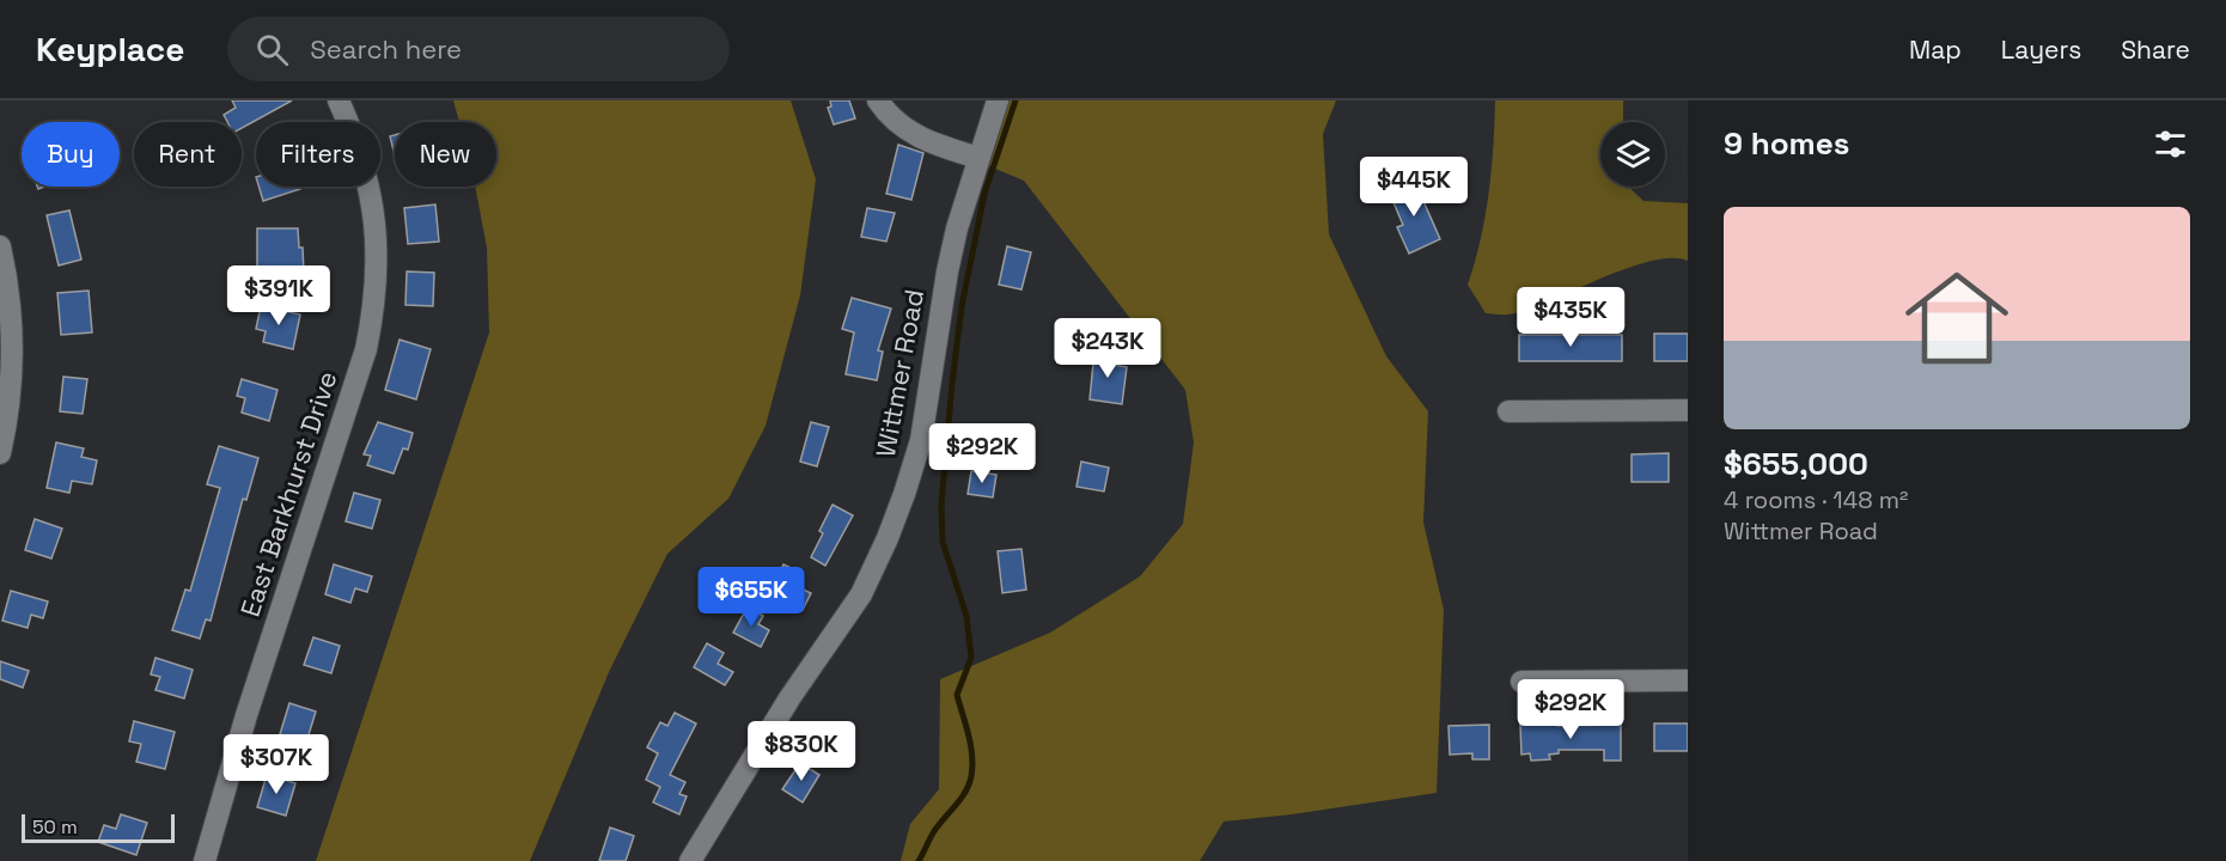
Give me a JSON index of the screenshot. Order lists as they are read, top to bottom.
{
  "streets": {
    "street": ["Wittmer Road", "East Barkhurst Drive"]
  },
  "scale_bar": "50 m",
  "page": {
    "header": "Keyplace",
    "search": "Search here",
    "nav": ["Map", "Layers", "Share"],
    "heading": "9 homes",
    "chip": [
      "Buy",
      "Rent",
      "Filters",
      "New"
    ],
    "price": [
      "$445K",
      "$391K",
      "$435K",
      "$243K",
      "$292K",
      "$655K",
      "$292K",
      "$830K",
      "$307K"
    ],
    "list": [
      {
        "name": "$655,000",
        "note": "4 rooms · 148 m² · Wittmer Road"
      }
    ],
    "scale": "50 m"
  }
}
